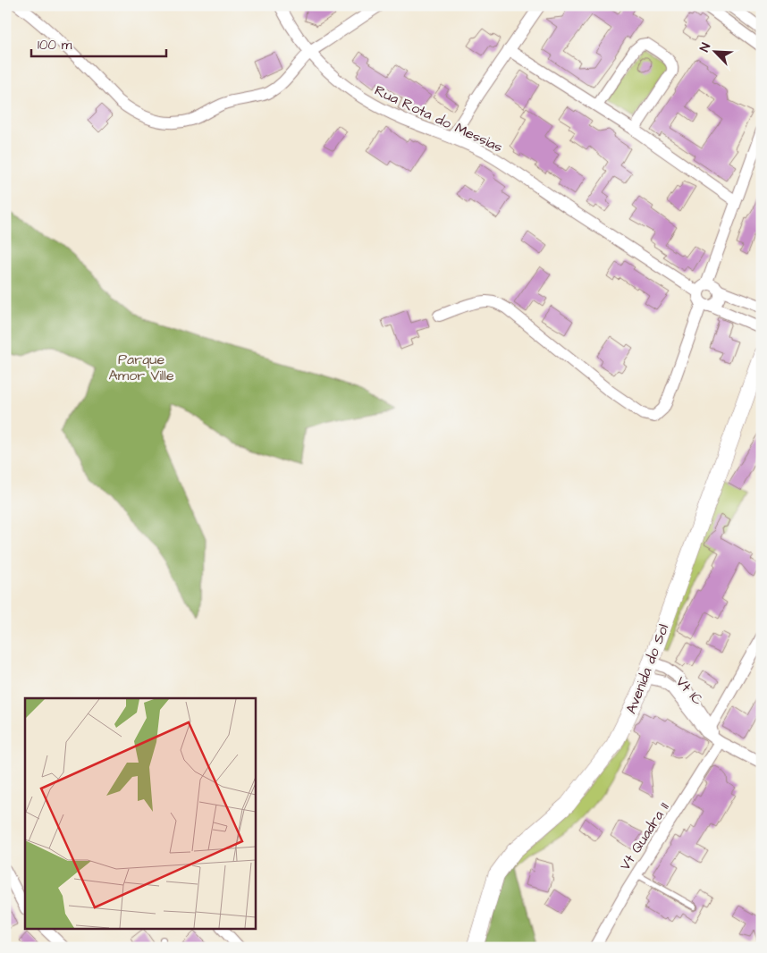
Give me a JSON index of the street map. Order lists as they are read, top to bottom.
{
  "streets": {
    "street": [
      "Rua Rota do Messias",
      "Avenida do Sol",
      "Vt 1C",
      "Vt Quadra 11"
    ]
  },
  "crossings": [
    ["Avenida do Sol", "Vt 1C"],
    ["Vt 1C", "Vt Quadra 11"]
  ],
  "parks": ["Parque Amor Ville"],
  "scale_bar": "100 m",
  "north": "top left"
}
